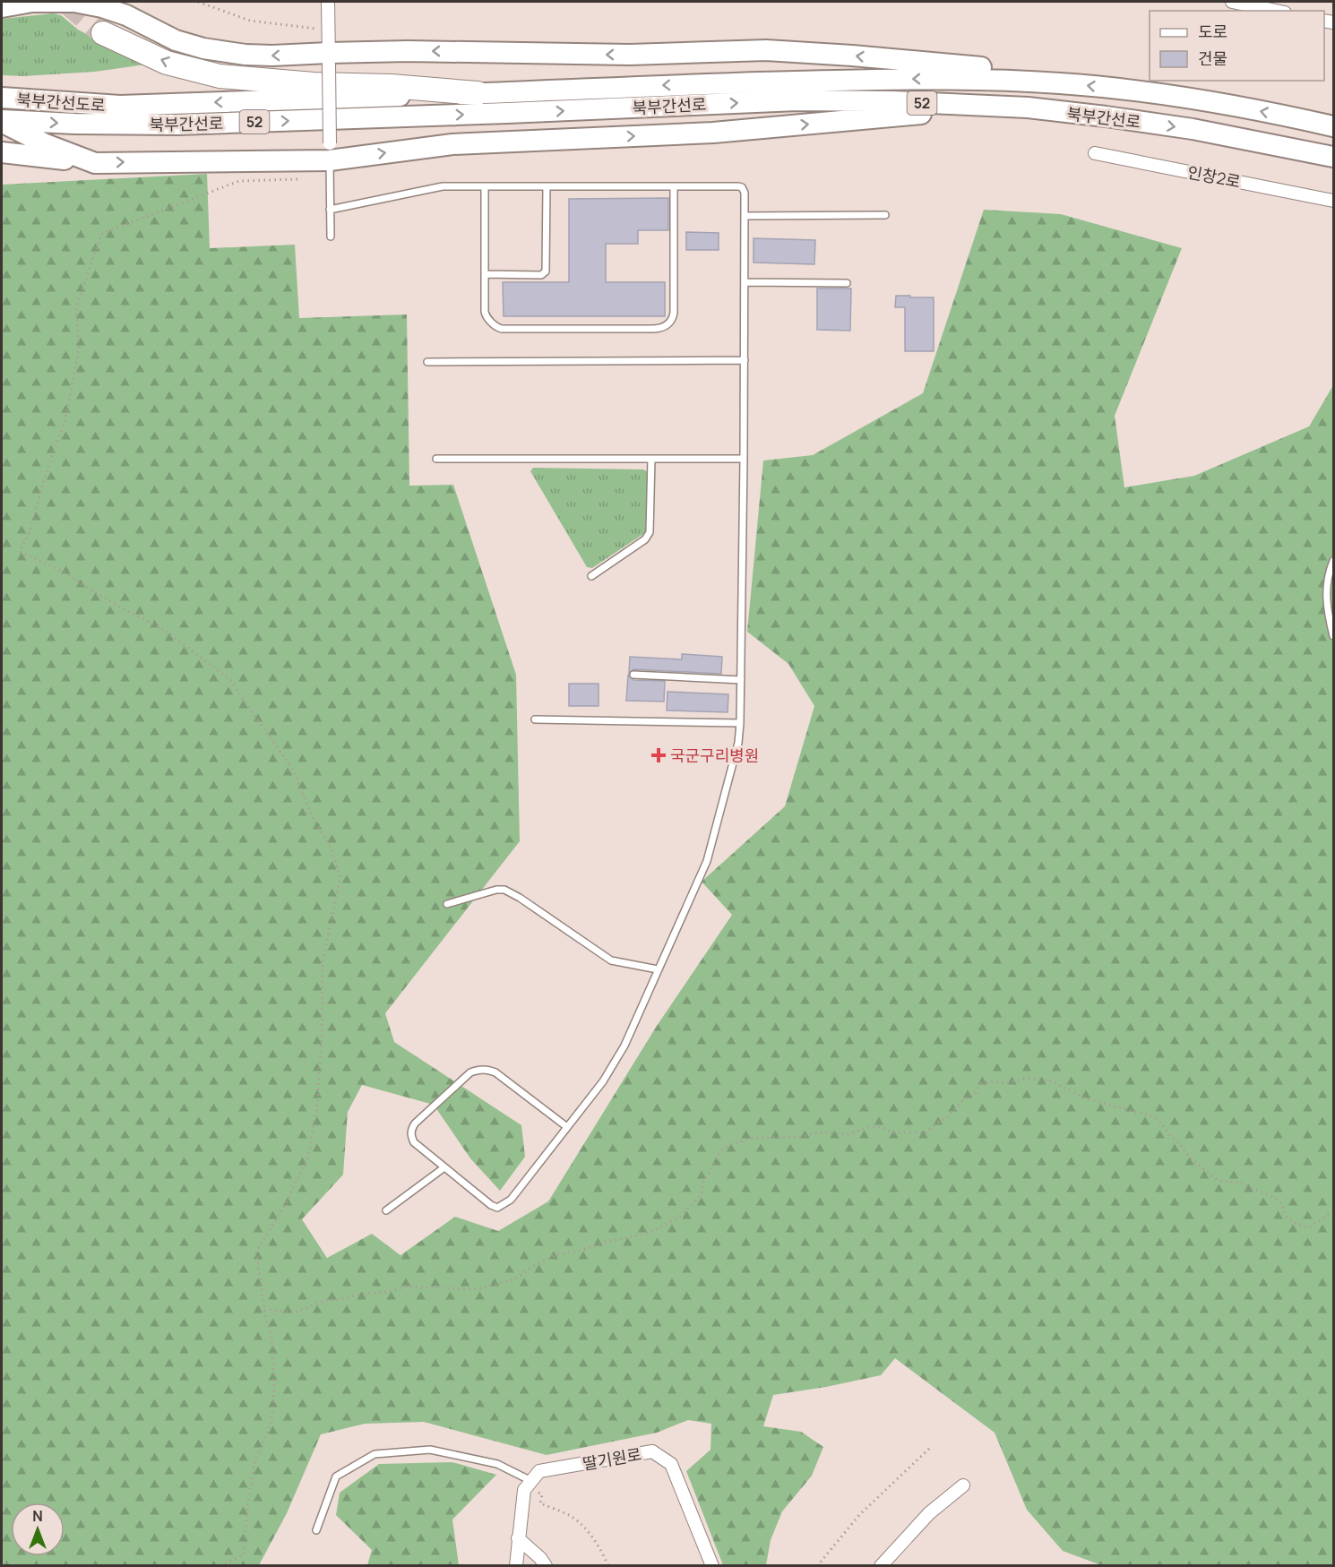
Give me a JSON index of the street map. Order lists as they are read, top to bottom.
{
  "streets": {
    "highway": ["북부간선도로", "52", "북부간선로"],
    "street": ["인창2로", "딸기원로"]
  },
  "crossings": [
    ["북부간선도로", "북부간선로"]
  ],
  "places": {
    "health": ["국군구리병원"]
  },
  "legend": ["도로", "건물"],
  "north": "top"
}
